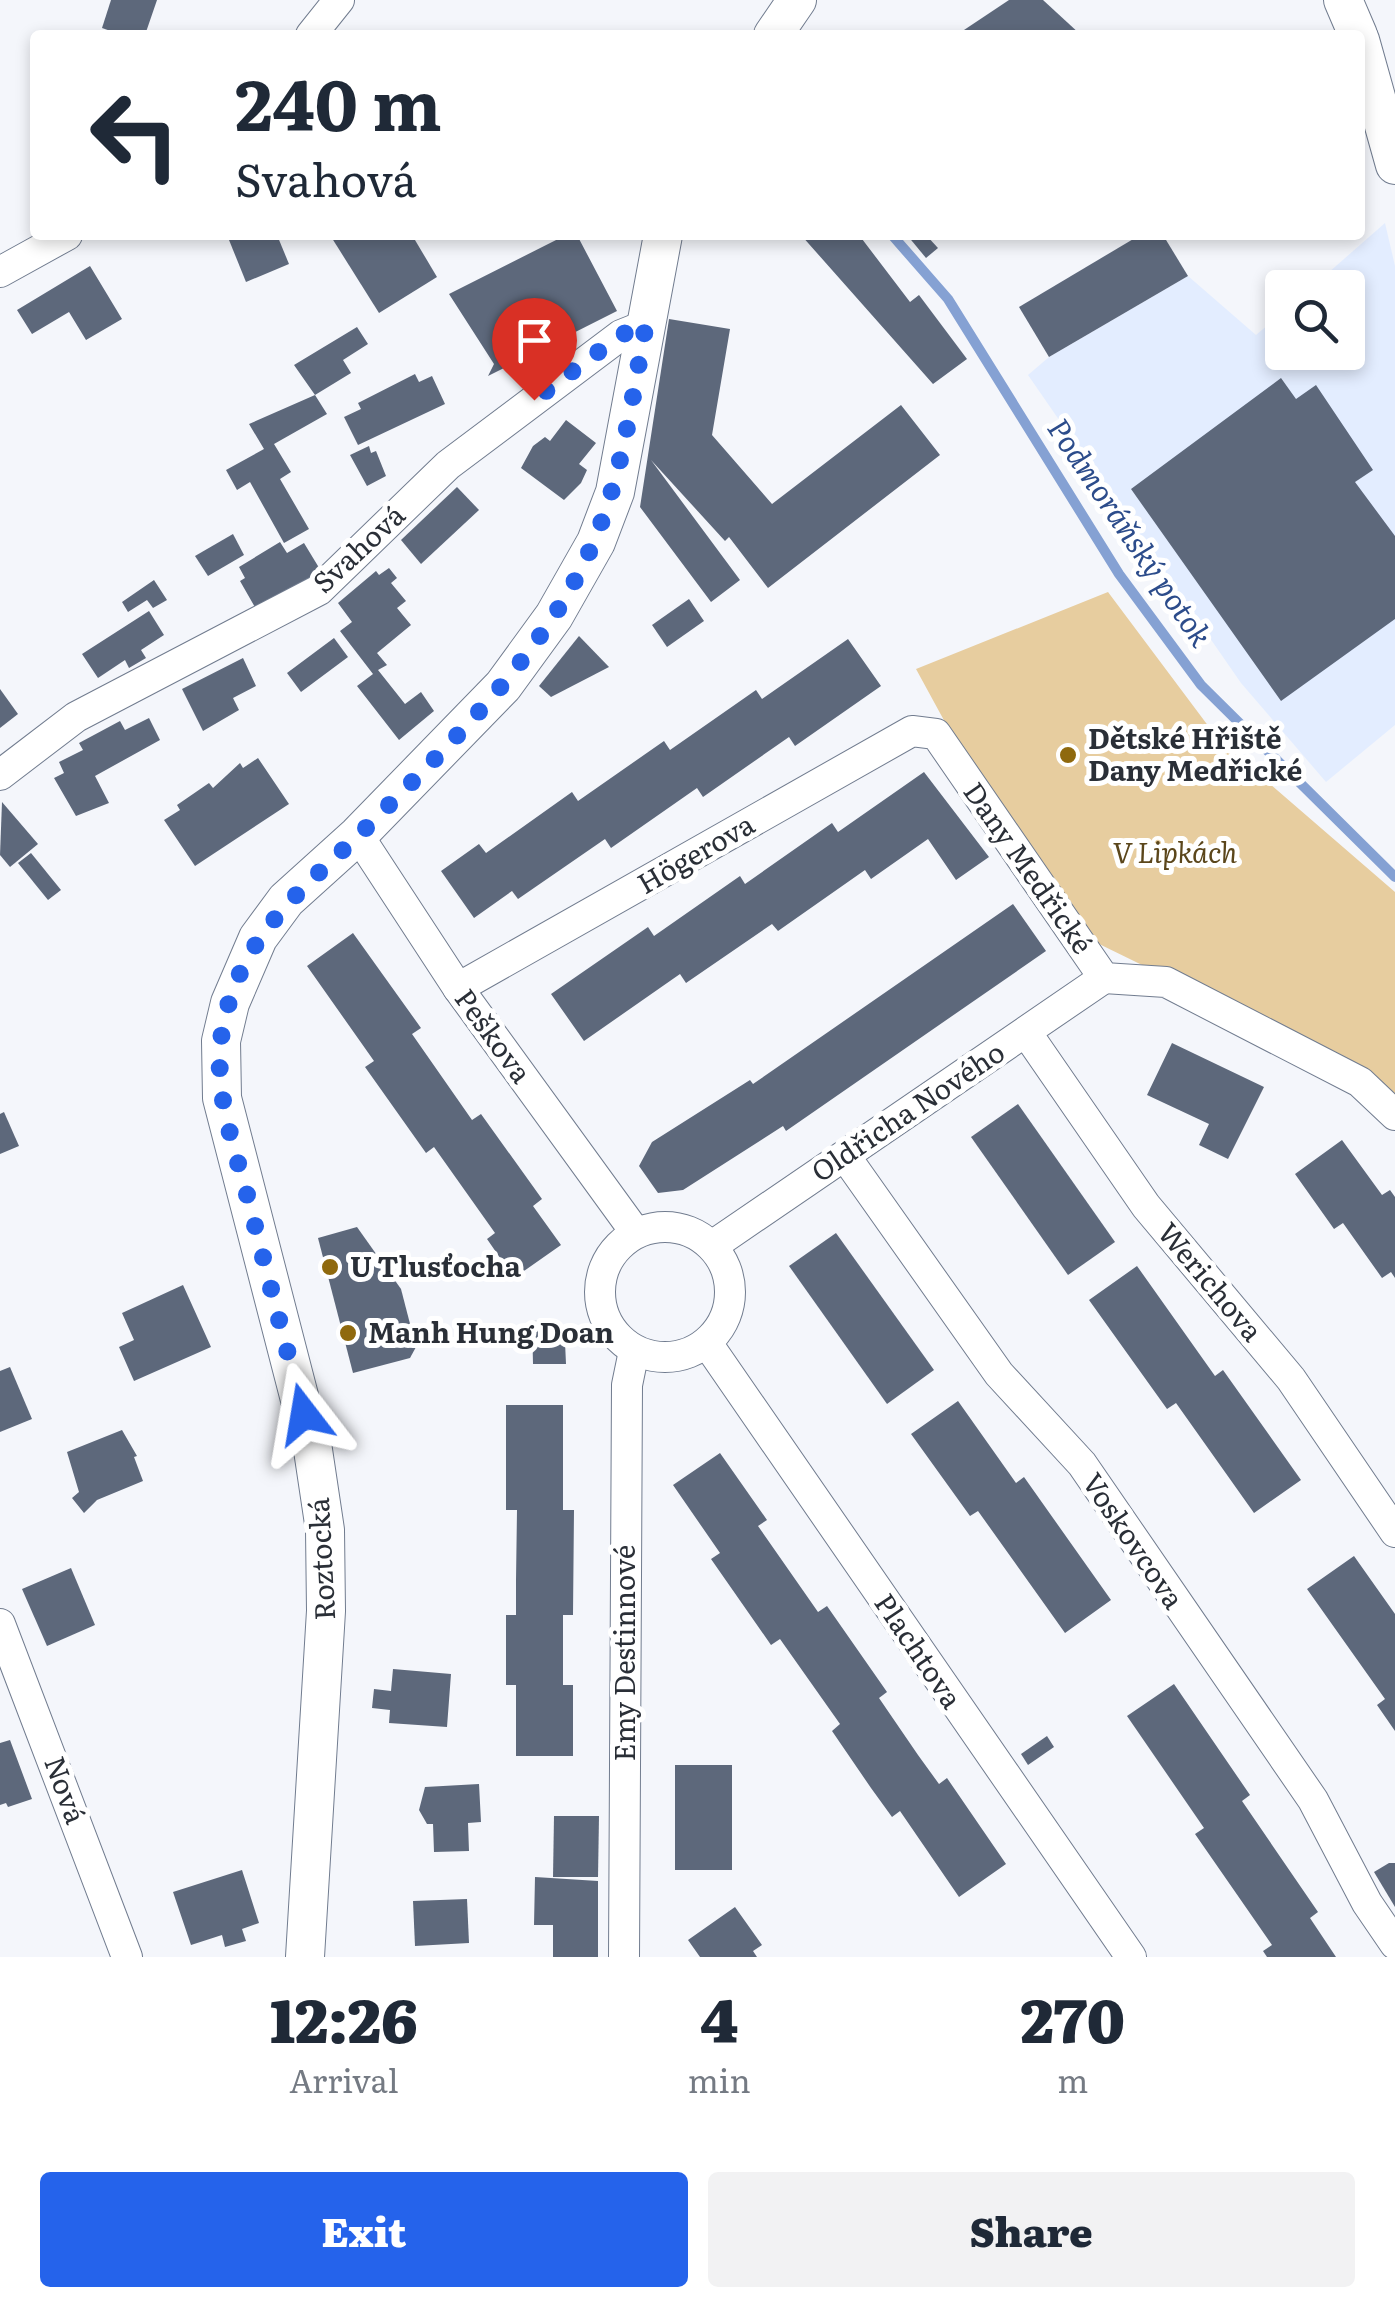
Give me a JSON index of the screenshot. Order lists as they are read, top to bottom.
{
  "streets": {
    "street": [
      "Svahová",
      "Högerova",
      "Dany Medřické",
      "Peškova",
      "Oldřicha Nového",
      "Werichova",
      "Voskovcova",
      "Roztocká",
      "Plachtova",
      "Emy Destinnové",
      "Nová"
    ]
  },
  "crossings": [
    ["Svahová", "Roztocká"],
    ["Högerova", "Dany Medřické"],
    ["Högerova", "Peškova"],
    ["Dany Medřické", "Oldřicha Nového"],
    ["Peškova", "Oldřicha Nového"],
    ["Peškova", "Roztocká"],
    ["Peškova", "Plachtova"],
    ["Peškova", "Emy Destinnové"],
    ["Oldřicha Nového", "Werichova"],
    ["Oldřicha Nového", "Voskovcova"],
    ["Oldřicha Nového", "Plachtova"],
    ["Oldřicha Nového", "Emy Destinnové"],
    ["Plachtova", "Emy Destinnové"]
  ],
  "water": ["Podmoráňský potok"],
  "parks": ["V Lipkách"],
  "places": ["Dětské Hřiště Dany Medřické", "U Tlusťocha", "Manh Hung Doan"],
  "page": {
    "turn": ["240 m", "Svahová"],
    "eta": [
      "12:26",
      "Arrival",
      "4",
      "min",
      "270",
      "m"
    ],
    "buttons": ["Exit", "Share"]
  }
}
